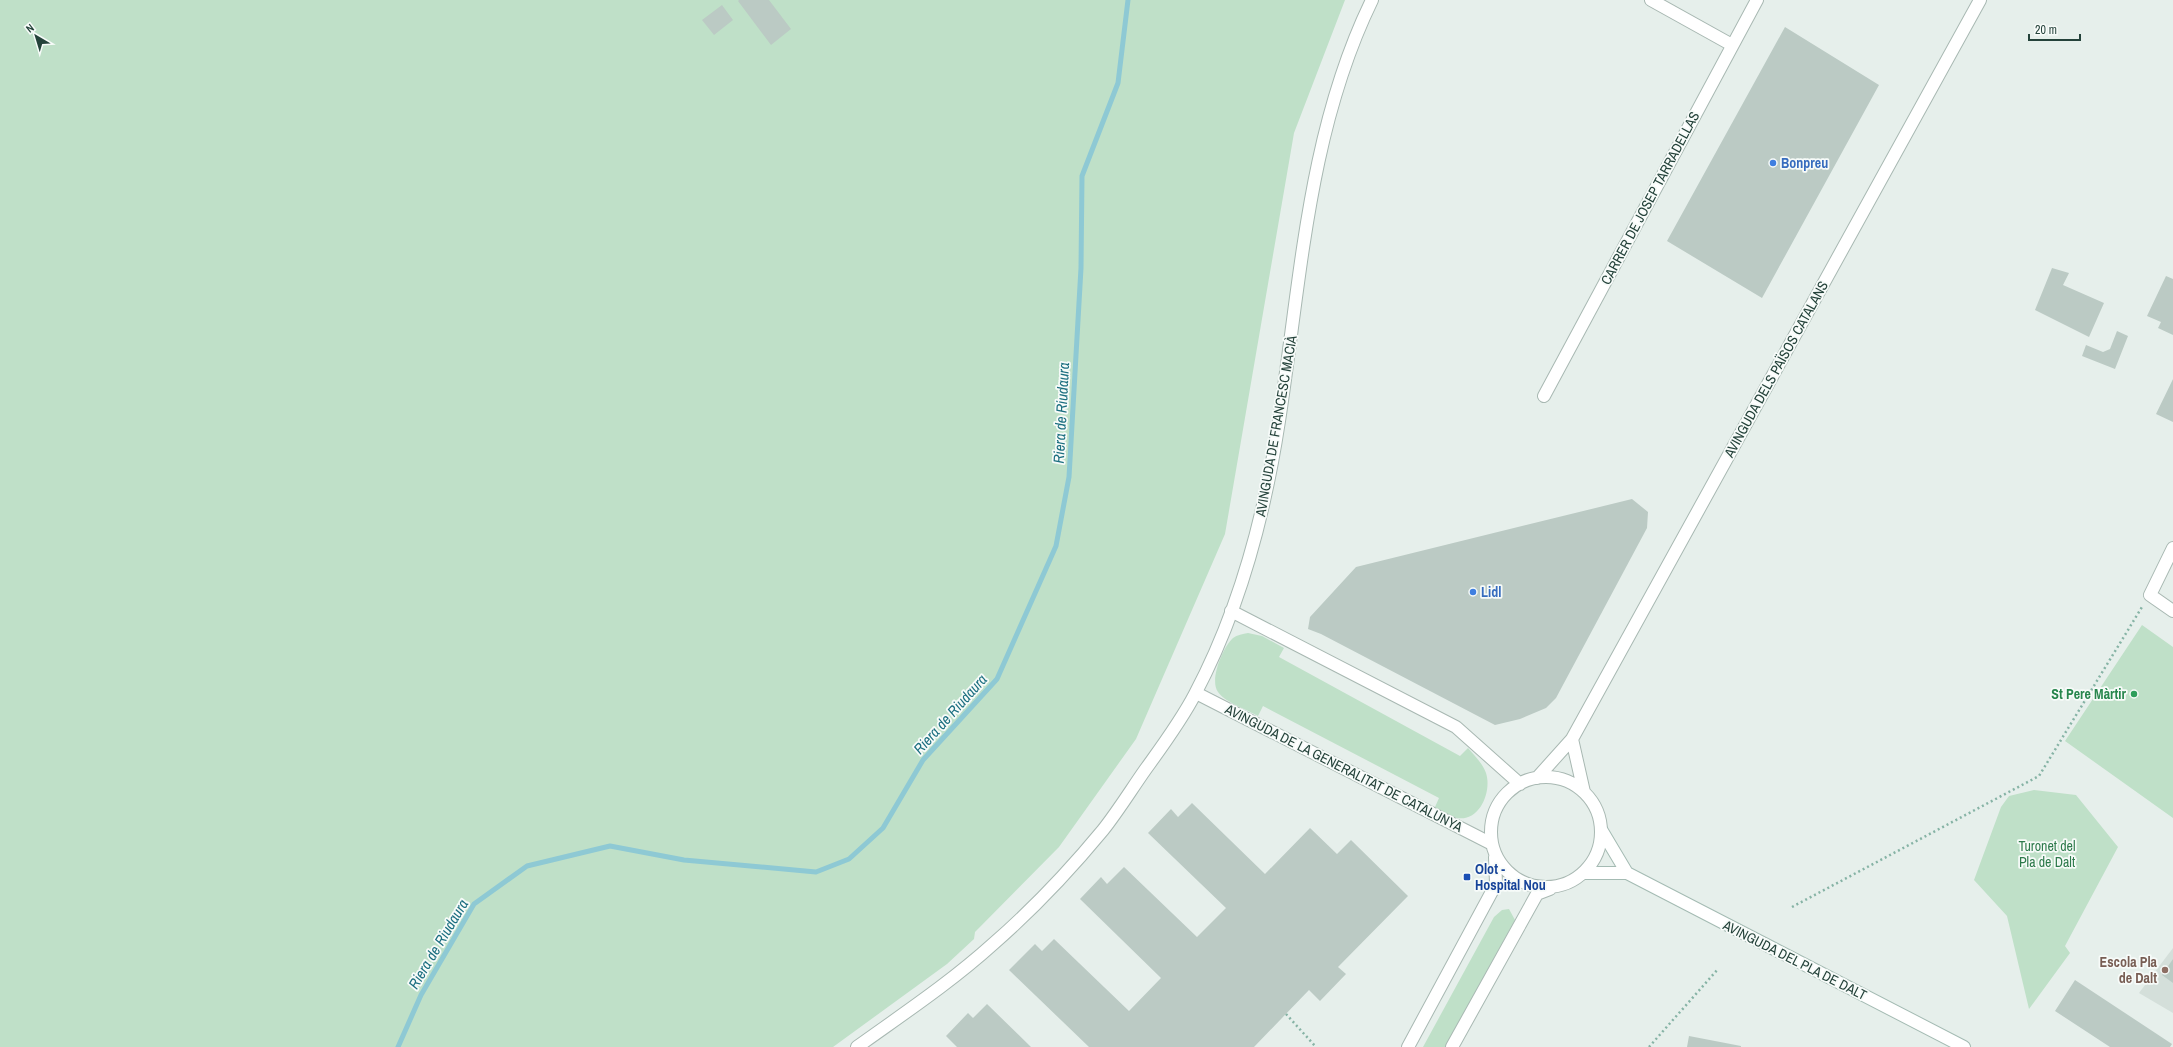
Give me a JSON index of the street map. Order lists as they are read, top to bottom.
{
  "streets": {
    "street": [
      "CARRER DE JOSEP TARRADELLAS",
      "AVINGUDA DELS PAÏSOS CATALANS",
      "AVINGUDA DE FRANCESC MACIÀ",
      "AVINGUDA DE LA GENERALITAT DE CATALUNYA",
      "AVINGUDA DEL PLA DE DALT"
    ]
  },
  "crossings": [
    ["AVINGUDA DELS PAÏSOS CATALANS", "AVINGUDA DE LA GENERALITAT DE CATALUNYA"],
    ["AVINGUDA DELS PAÏSOS CATALANS", "AVINGUDA DEL PLA DE DALT"],
    ["AVINGUDA DE FRANCESC MACIÀ", "AVINGUDA DE LA GENERALITAT DE CATALUNYA"],
    ["AVINGUDA DE LA GENERALITAT DE CATALUNYA", "AVINGUDA DEL PLA DE DALT"]
  ],
  "water": ["Riera de Riudaura"],
  "parks": ["Turonet del Pla de Dalt"],
  "places": {
    "other": [
      "Bonpreu",
      "Lidl",
      "St Pere Màrtir",
      "Escola Pla de Dalt"
    ],
    "transit": ["Olot - Hospital Nou"]
  },
  "scale_bar": "20 m",
  "north": "top left"
}
